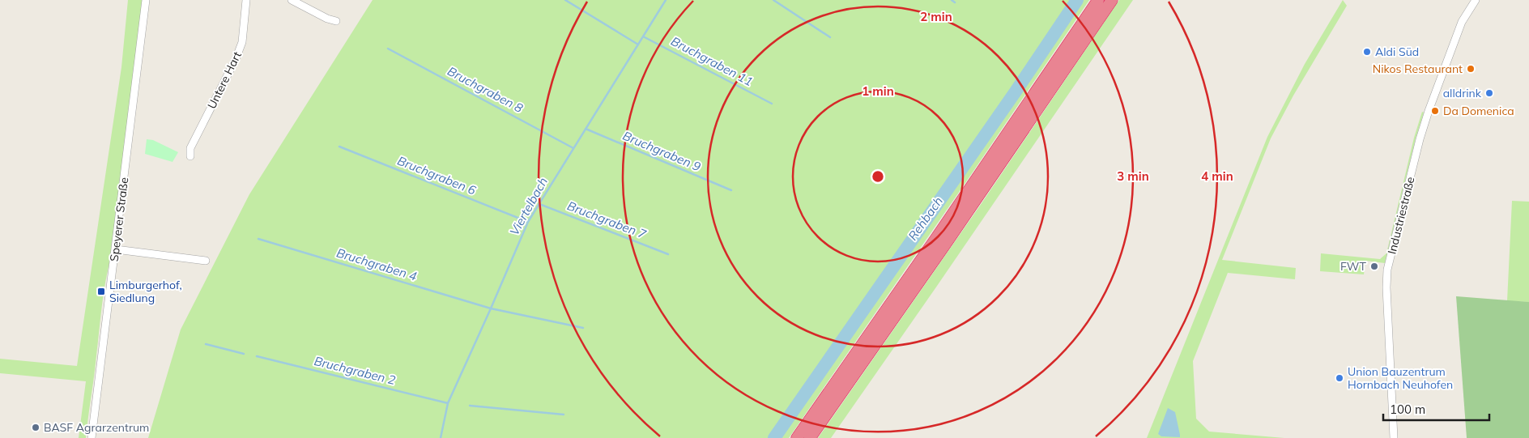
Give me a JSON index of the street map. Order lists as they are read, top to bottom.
{
  "streets": {
    "street": ["Untere Hart", "Industriestraße", "Speyerer Straße"]
  },
  "water": [
    "Bruchgraben 11",
    "Bruchgraben 8",
    "Bruchgraben 9",
    "Bruchgraben 6",
    "Viertelbach",
    "Rehbach",
    "Bruchgraben 7",
    "Bruchgraben 4",
    "Bruchgraben 2"
  ],
  "places": {
    "other": [
      "Aldi Süd",
      "Nikos Restaurant",
      "alldrink",
      "Da Domenica",
      "FWT",
      "Union Bauzentrum Hornbach Neuhofen",
      "BASF Agrarzentrum"
    ],
    "transit": ["Limburgerhof, Siedlung"]
  },
  "scale_bar": "100 m",
  "rings": [
    "2 min",
    "1 min",
    "3 min",
    "4 min"
  ]
}
